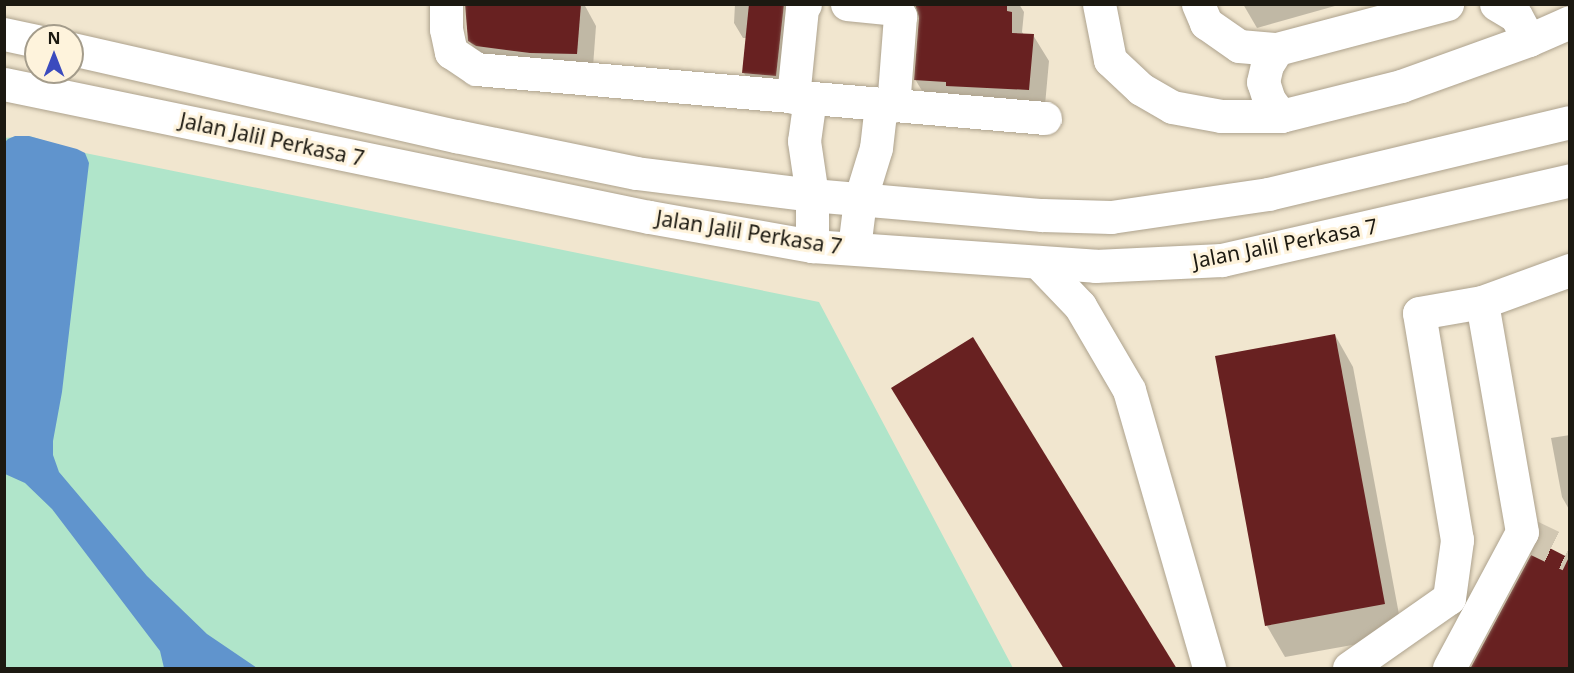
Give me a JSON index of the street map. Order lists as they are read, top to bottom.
{
  "streets": {
    "street": ["Jalan Jalil Perkasa 7"]
  },
  "north": "top"
}
